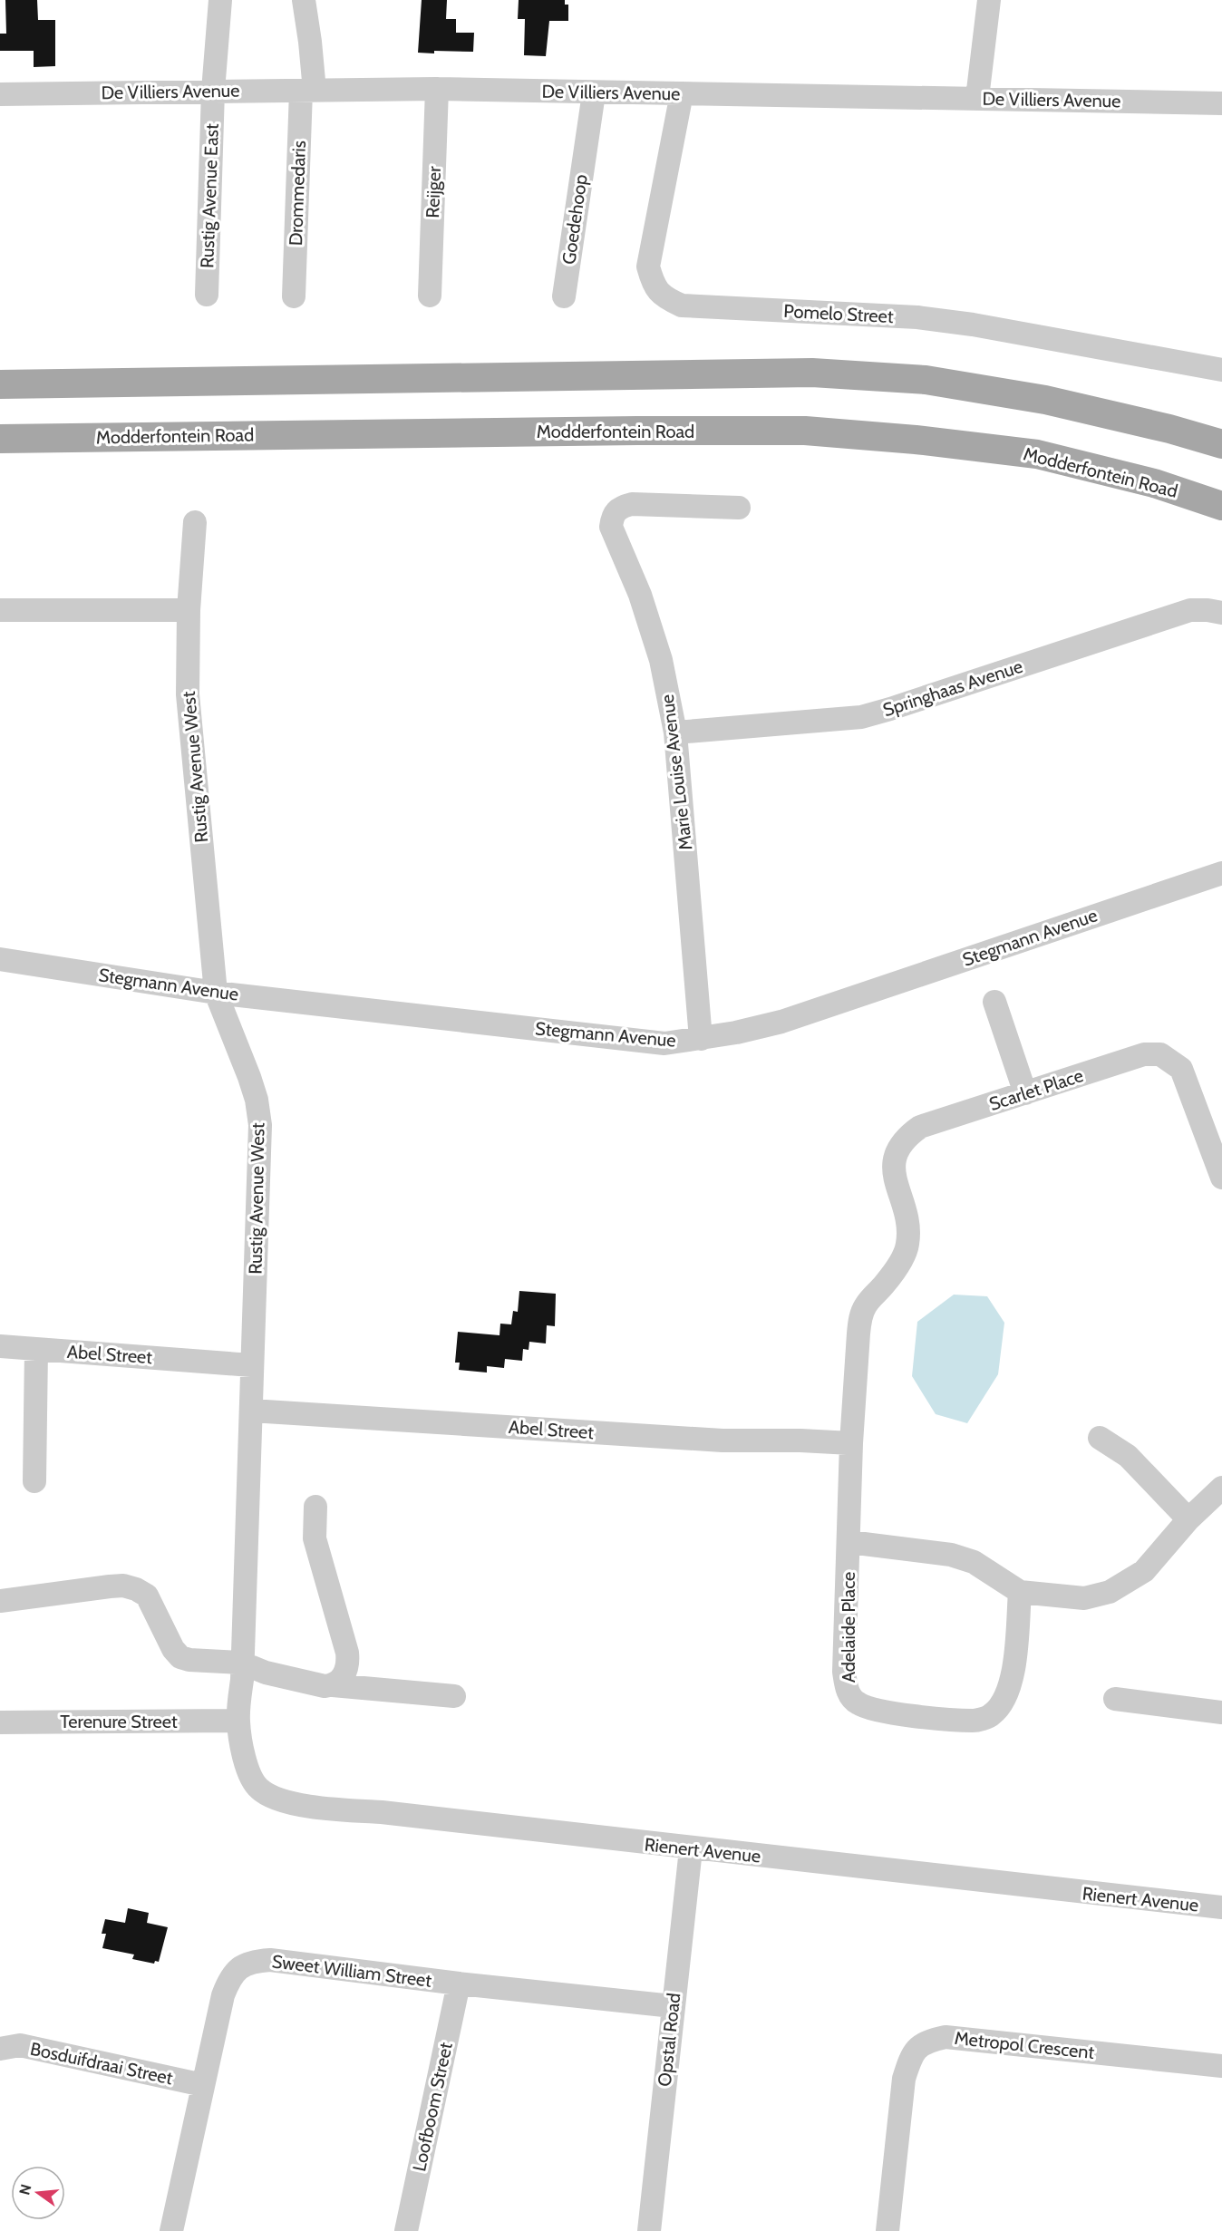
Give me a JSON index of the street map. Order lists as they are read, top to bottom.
{
  "streets": {
    "main road": ["Modderfontein Road"],
    "street": [
      "De Villiers Avenue",
      "Reijger",
      "Drommedaris",
      "Rustig Avenue East",
      "Goedehoop",
      "Pomelo Street",
      "Springhaas Avenue",
      "Rustig Avenue West",
      "Marie Louise Avenue",
      "Stegmann Avenue",
      "Scarlet Place",
      "Abel Street",
      "Adelaide Place",
      "Terenure Street",
      "Rienert Avenue",
      "Sweet William Street",
      "Opstal Road",
      "Metropol Crescent",
      "Bosduifdraai Street",
      "Loofboom Street"
    ]
  },
  "crossings": [
    ["De Villiers Avenue", "Reijger"],
    ["De Villiers Avenue", "Drommedaris"],
    ["De Villiers Avenue", "Rustig Avenue East"],
    ["De Villiers Avenue", "Goedehoop"],
    ["De Villiers Avenue", "Pomelo Street"],
    ["Springhaas Avenue", "Marie Louise Avenue"],
    ["Rustig Avenue West", "Stegmann Avenue"],
    ["Rustig Avenue West", "Abel Street"],
    ["Rustig Avenue West", "Terenure Street"],
    ["Rustig Avenue West", "Rienert Avenue"],
    ["Marie Louise Avenue", "Stegmann Avenue"],
    ["Scarlet Place", "Adelaide Place"],
    ["Abel Street", "Adelaide Place"],
    ["Terenure Street", "Rienert Avenue"],
    ["Rienert Avenue", "Opstal Road"],
    ["Sweet William Street", "Opstal Road"],
    ["Sweet William Street", "Bosduifdraai Street"],
    ["Sweet William Street", "Loofboom Street"]
  ],
  "north": "left"
}
